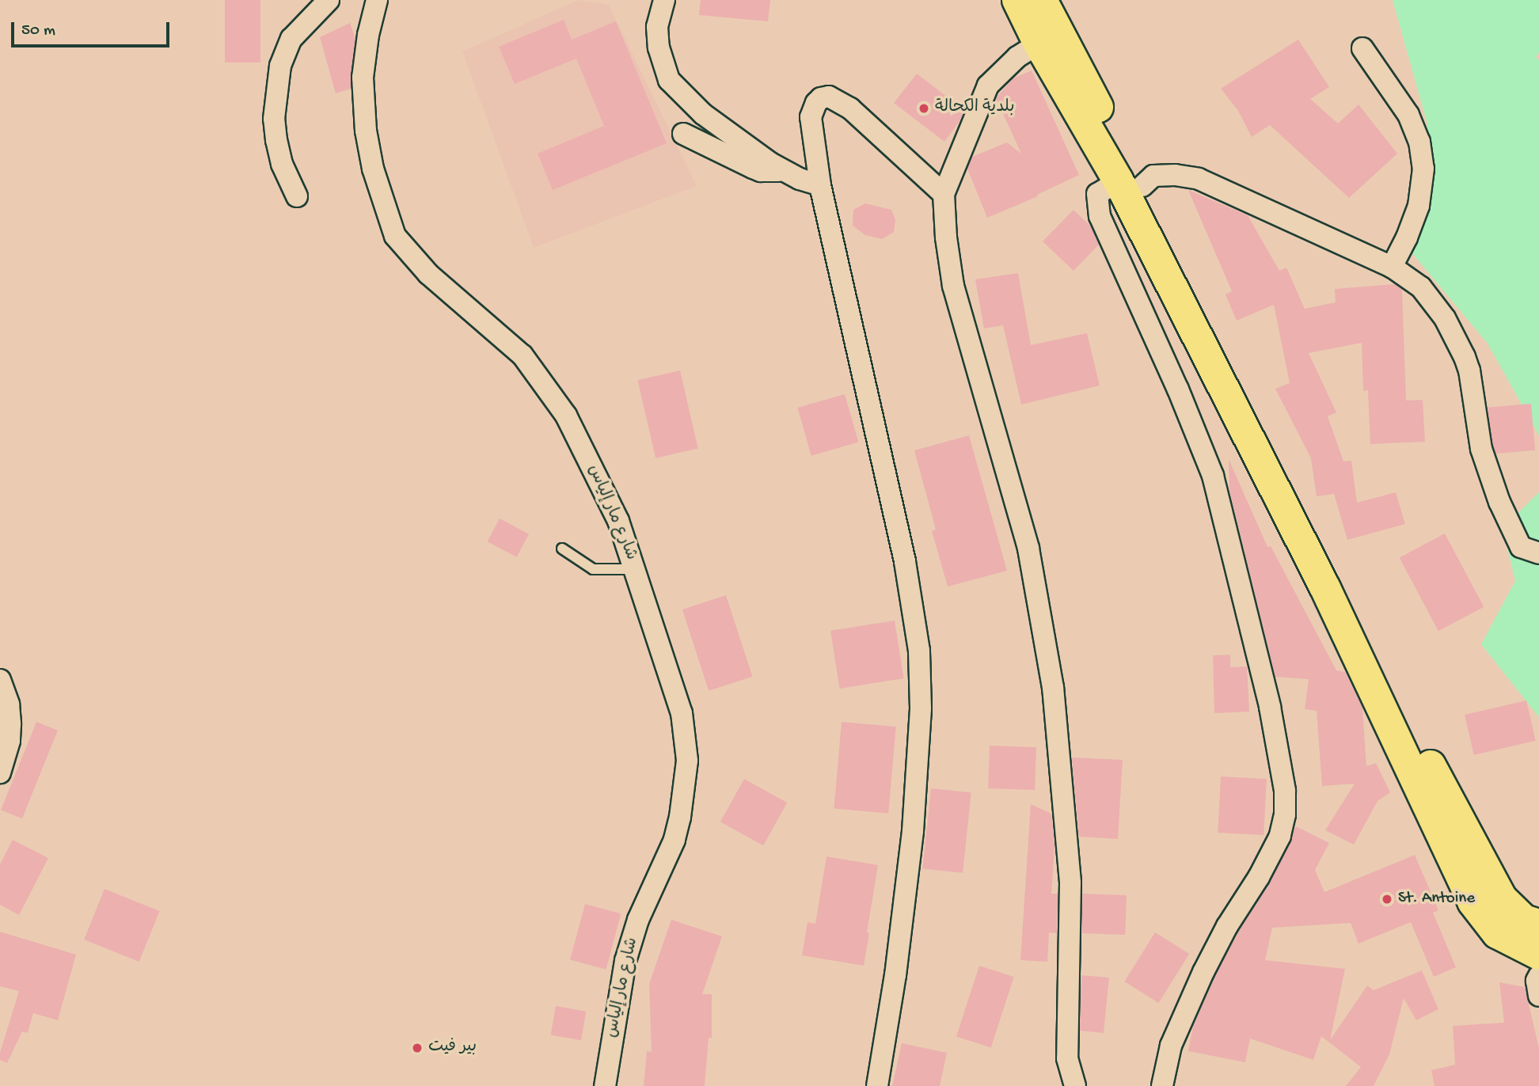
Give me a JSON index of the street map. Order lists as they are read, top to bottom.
{
  "streets": {
    "street": ["شارع مار إلياس"]
  },
  "places": ["بلدية الكحالة", "St. Antoine", "بير فيت"],
  "scale_bar": "50 m"
}
